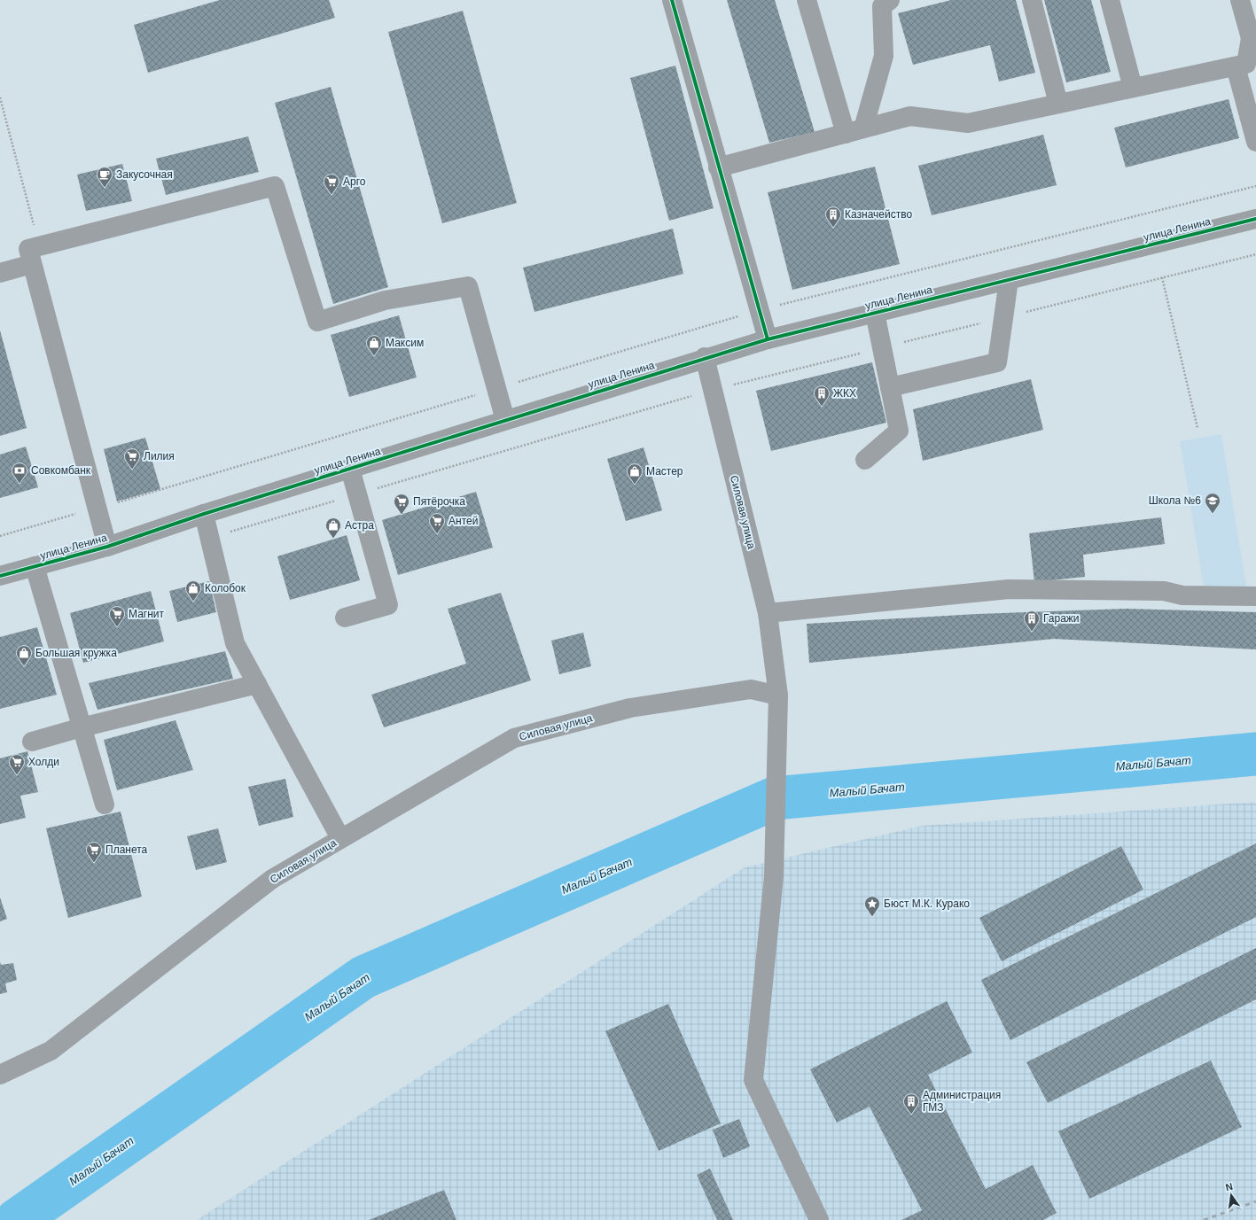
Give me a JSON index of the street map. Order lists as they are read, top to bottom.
{
  "streets": {
    "street": ["улица Ленина", "Силовая улица"]
  },
  "crossings": [
    ["улица Ленина", "Силовая улица"]
  ],
  "water": ["Малый Бачат"],
  "places": {
    "cafe": ["Закусочная"],
    "supermarket": [
      "Арго",
      "Лилия",
      "Пятёрочка",
      "Антей",
      "Магнит",
      "Холди",
      "Планета"
    ],
    "building": [
      "Казначейство",
      "ЖКХ",
      "Гаражи",
      "Администрация ГМЗ"
    ],
    "shop": [
      "Максим",
      "Мастер",
      "Астра",
      "Колобок",
      "Большая кружка"
    ],
    "bank": ["Совкомбанк"],
    "school or university": ["Школа №6"],
    "place": ["Бюст М.К. Курако"]
  },
  "north": "top"
}
